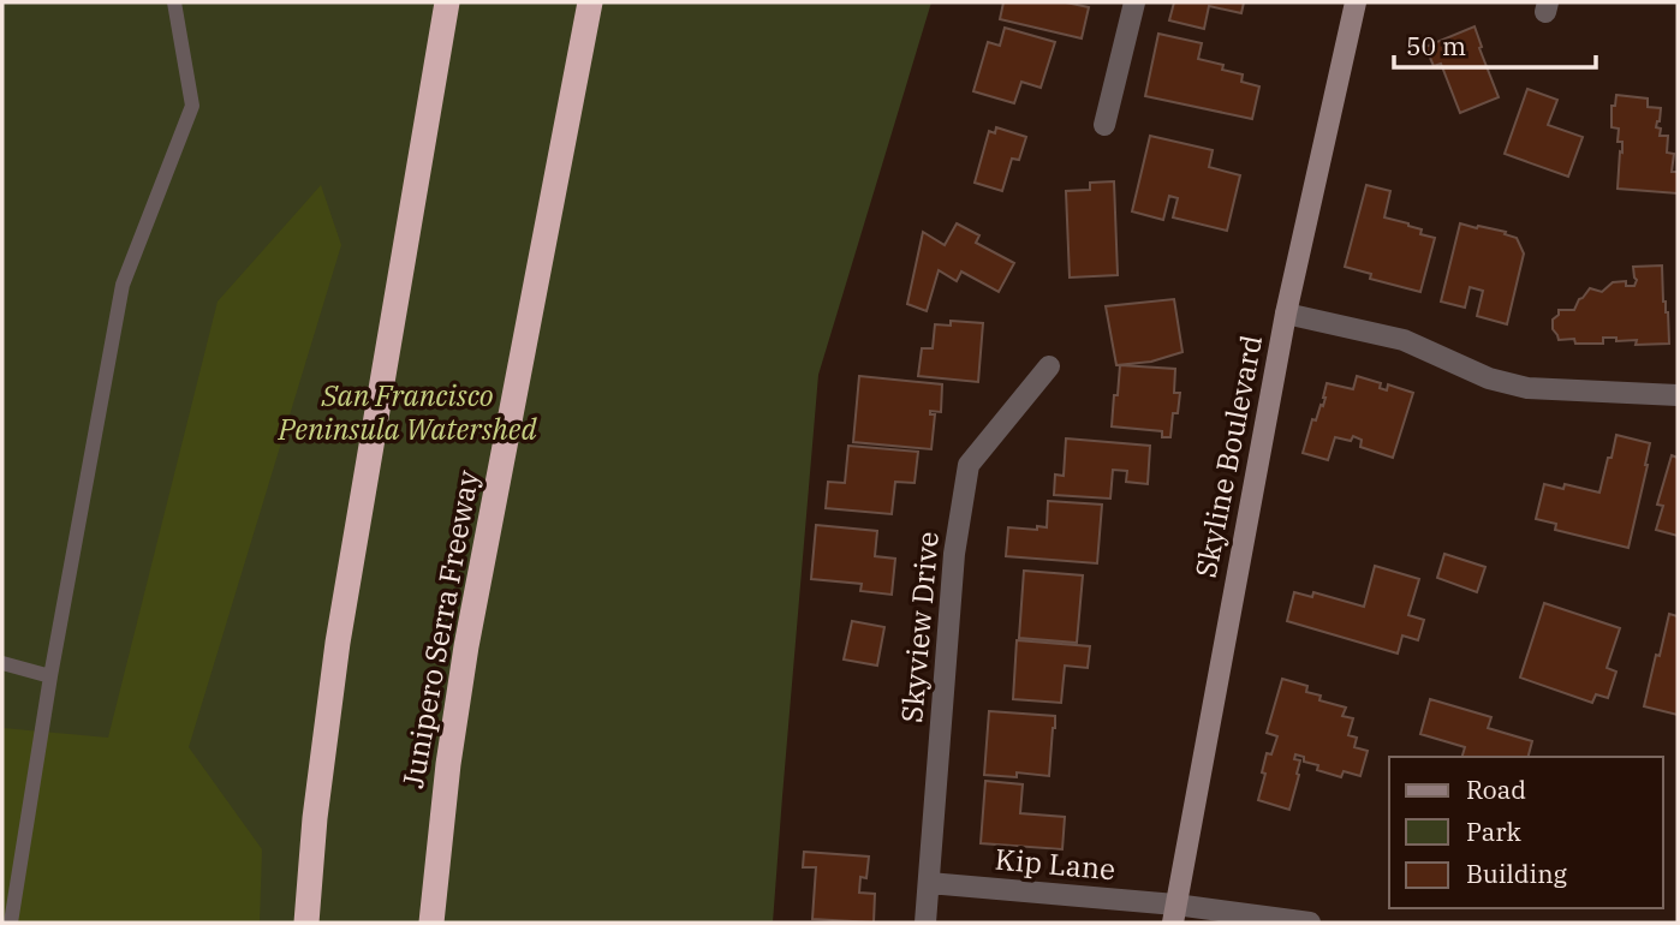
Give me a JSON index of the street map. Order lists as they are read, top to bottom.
{
  "streets": {
    "highway": ["Junipero Serra Freeway"],
    "main road": ["Skyline Boulevard"],
    "street": ["Skyview Drive", "Kip Lane"]
  },
  "crossings": [
    ["Skyline Boulevard", "Kip Lane"],
    ["Skyview Drive", "Kip Lane"]
  ],
  "parks": ["San Francisco Peninsula Watershed"],
  "legend": ["Road", "Park", "Building"],
  "scale_bar": "50 m"
}
